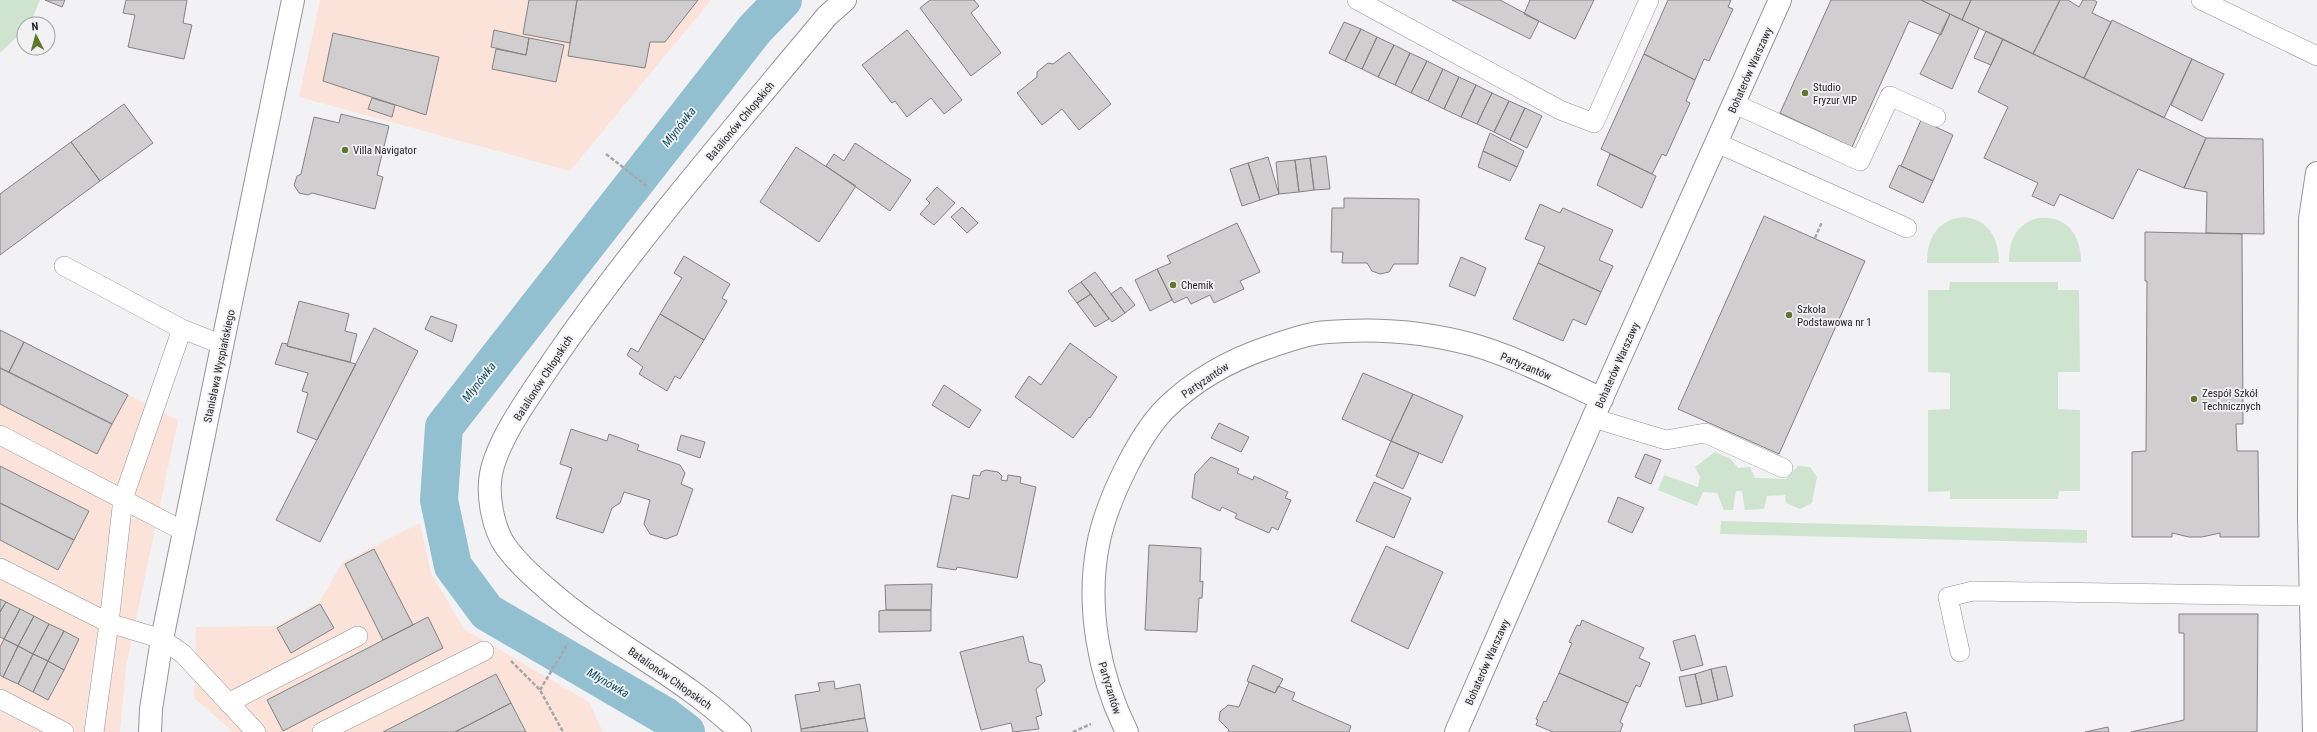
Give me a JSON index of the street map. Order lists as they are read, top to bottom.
{
  "streets": {
    "street": [
      "Bohaterów Warszawy",
      "Batalionów Chłopskich",
      "Stanisława Wyspiańskiego",
      "Partyzantów"
    ]
  },
  "crossings": [
    ["Bohaterów Warszawy", "Partyzantów"]
  ],
  "water": ["Młynówka"],
  "places": [
    "Studio Fryzur VIP",
    "Villa Navigator",
    "Chemik",
    "Szkoła Podstawowa nr 1",
    "Zespół Szkół Technicznych"
  ],
  "north": "top"
}
